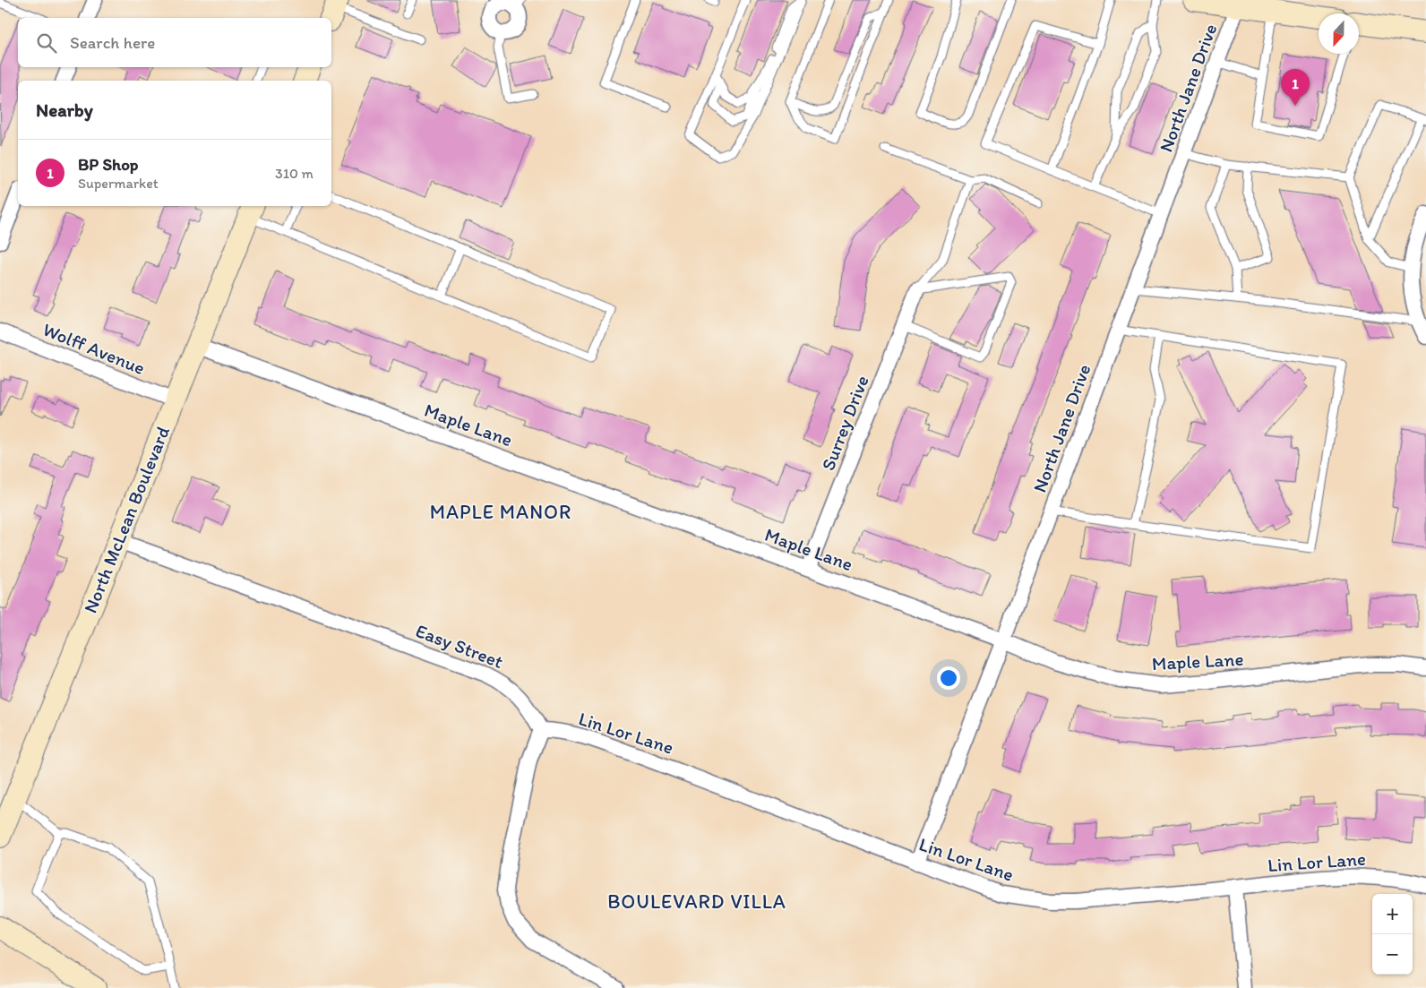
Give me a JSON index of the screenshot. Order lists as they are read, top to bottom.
{
  "streets": {
    "main road": ["North McLean Boulevard"],
    "street": [
      "North Jane Drive",
      "Wolff Avenue",
      "Surrey Drive",
      "Maple Lane",
      "Easy Street",
      "Lin Lor Lane"
    ]
  },
  "crossings": [
    ["North Jane Drive", "Maple Lane"],
    ["North Jane Drive", "Lin Lor Lane"],
    ["Wolff Avenue", "North McLean Boulevard"],
    ["Surrey Drive", "Maple Lane"],
    ["Maple Lane", "North McLean Boulevard"],
    ["North McLean Boulevard", "Easy Street"],
    ["Easy Street", "Lin Lor Lane"]
  ],
  "districts": ["MAPLE MANOR", "BOULEVARD VILLA"],
  "north": "bottom",
  "page": {
    "search": "Search here",
    "pins": "1",
    "heading": "Nearby",
    "list": [
      {
        "mark": "1",
        "name": "BP Shop",
        "note": "Supermarket",
        "value": "310 m"
      }
    ],
    "map_buttons": ["+", "−"]
  }
}
